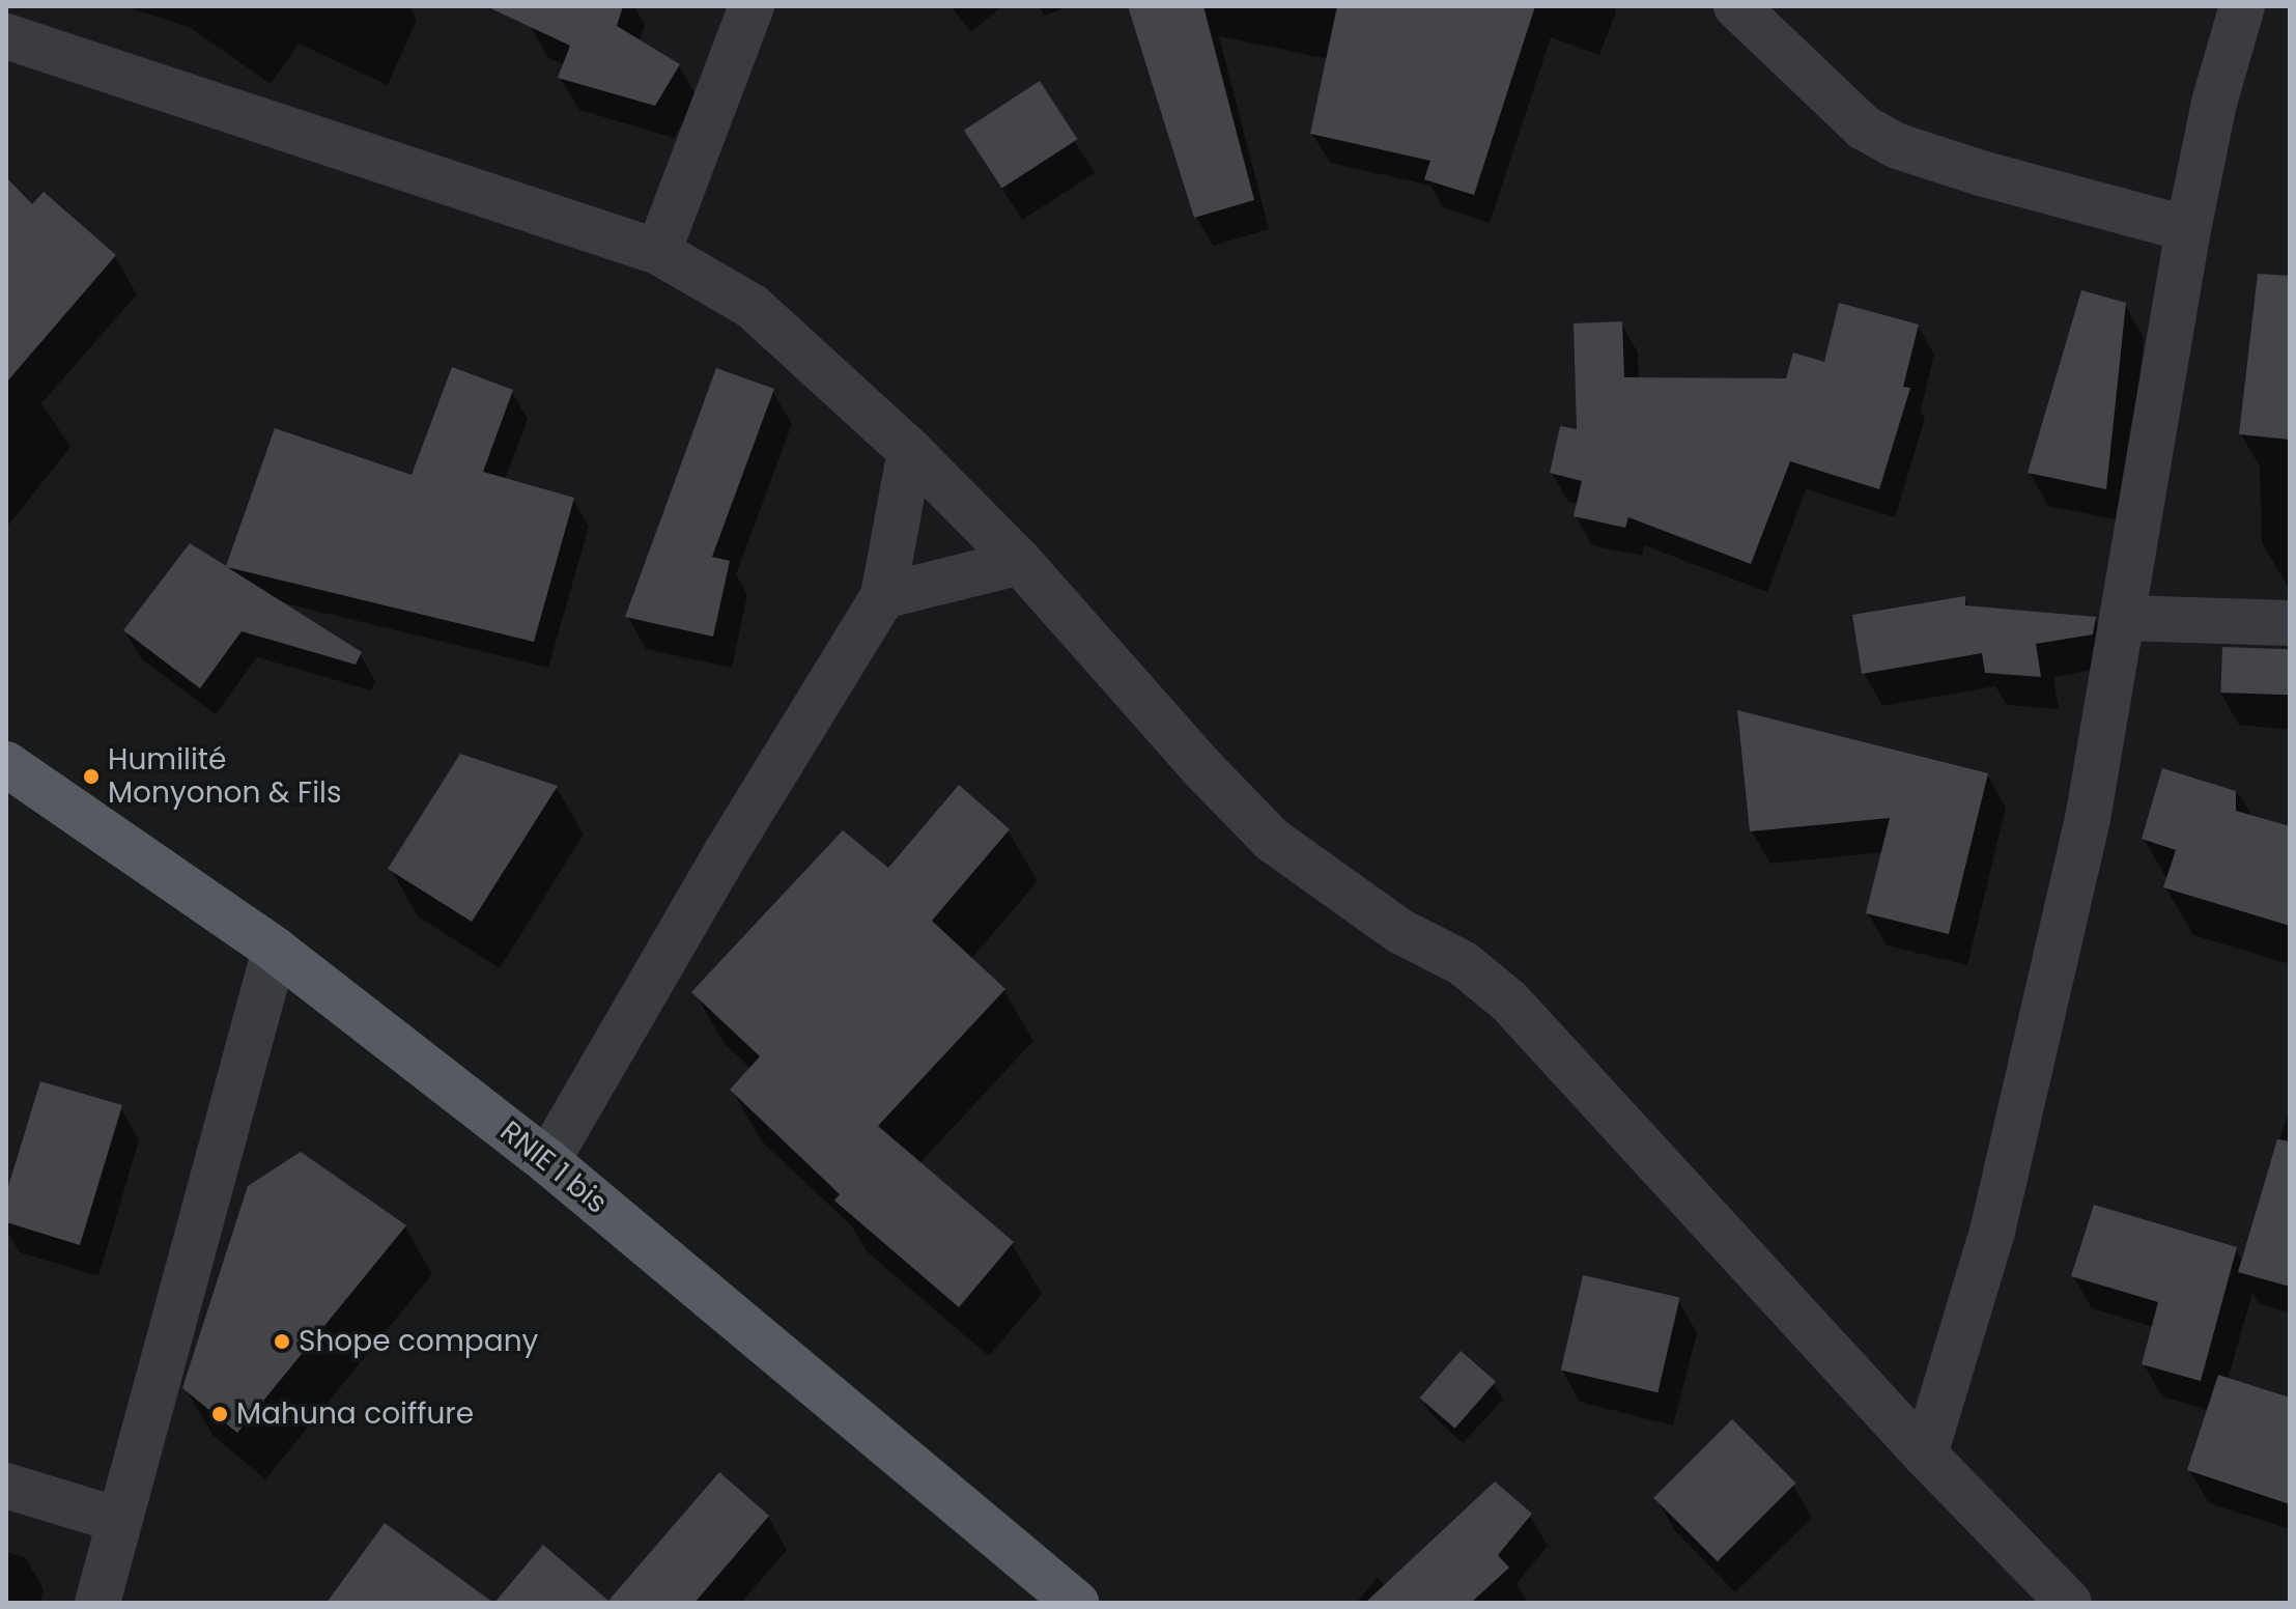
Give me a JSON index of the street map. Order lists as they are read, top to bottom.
{
  "streets": {
    "main road": ["RNIE 1 bis"]
  },
  "places": ["Humilité Monyonon & Fils", "Shope company", "Mahuna coiffure"]
}
